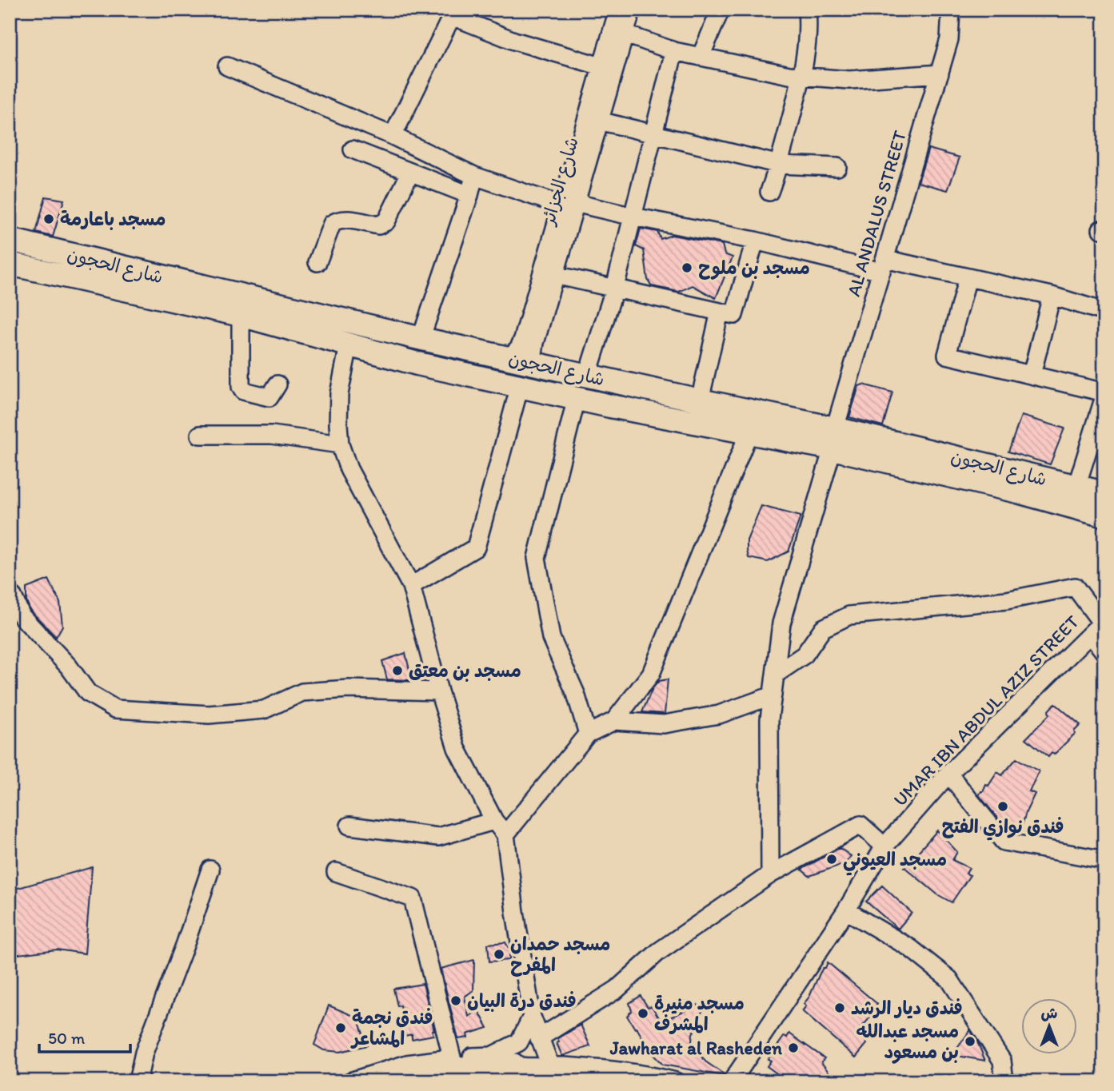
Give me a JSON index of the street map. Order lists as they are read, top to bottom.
{
  "streets": {
    "main road": ["شارع الحجون"],
    "street": ["شارع الجزائر", "AL ANDALUS STREET", "UMAR IBN ABDUL AZIZ STREET"]
  },
  "crossings": [
    ["شارع الجزائر", "شارع الحجون"],
    ["AL ANDALUS STREET", "شارع الحجون"]
  ],
  "places": [
    "مسجد باعارمة",
    "مسجد بن ملوح",
    "مسجد بن معتق",
    "فندق نوازي الفتح",
    "مسجد العيوني",
    "مسجد حمدان المفرح",
    "فندق درة البيان",
    "فندق ديار الرشد",
    "مسجد منيرة المشرف",
    "فندق نجمة المشاعر",
    "مسجد عبدالله بن مسعود",
    "Jawharat al Rasheden"
  ],
  "scale_bar": "50 m",
  "north": "top"
}
